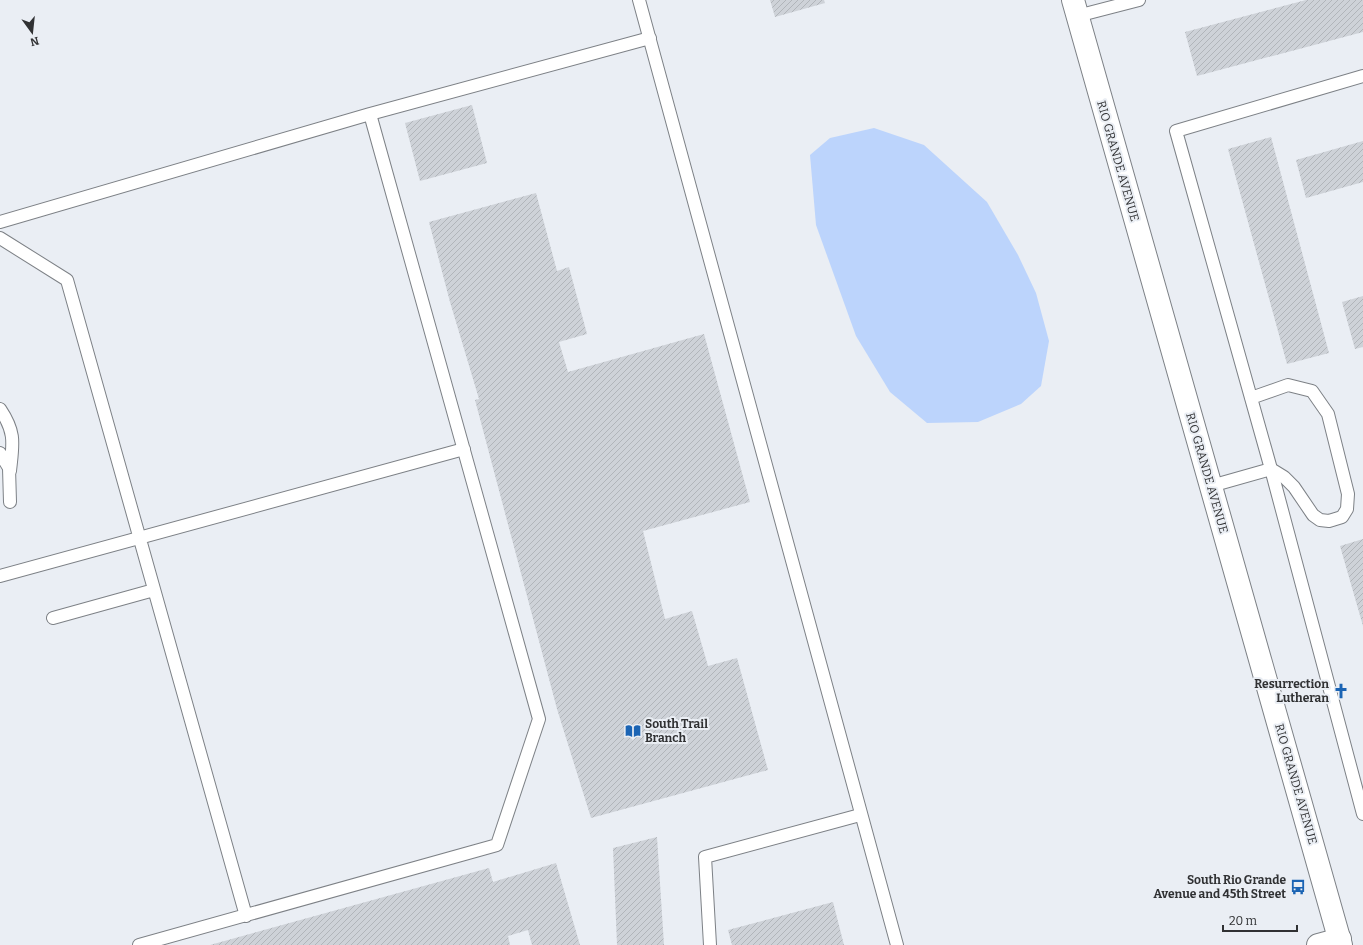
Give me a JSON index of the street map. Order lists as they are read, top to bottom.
{
  "streets": {
    "street": ["RIO GRANDE AVENUE"]
  },
  "places": {
    "church": ["Resurrection Lutheran"],
    "library": ["South Trail Branch"],
    "bus stop": ["South Rio Grande Avenue and 45th Street"]
  },
  "scale_bar": "20 m",
  "north": "bottom"
}
